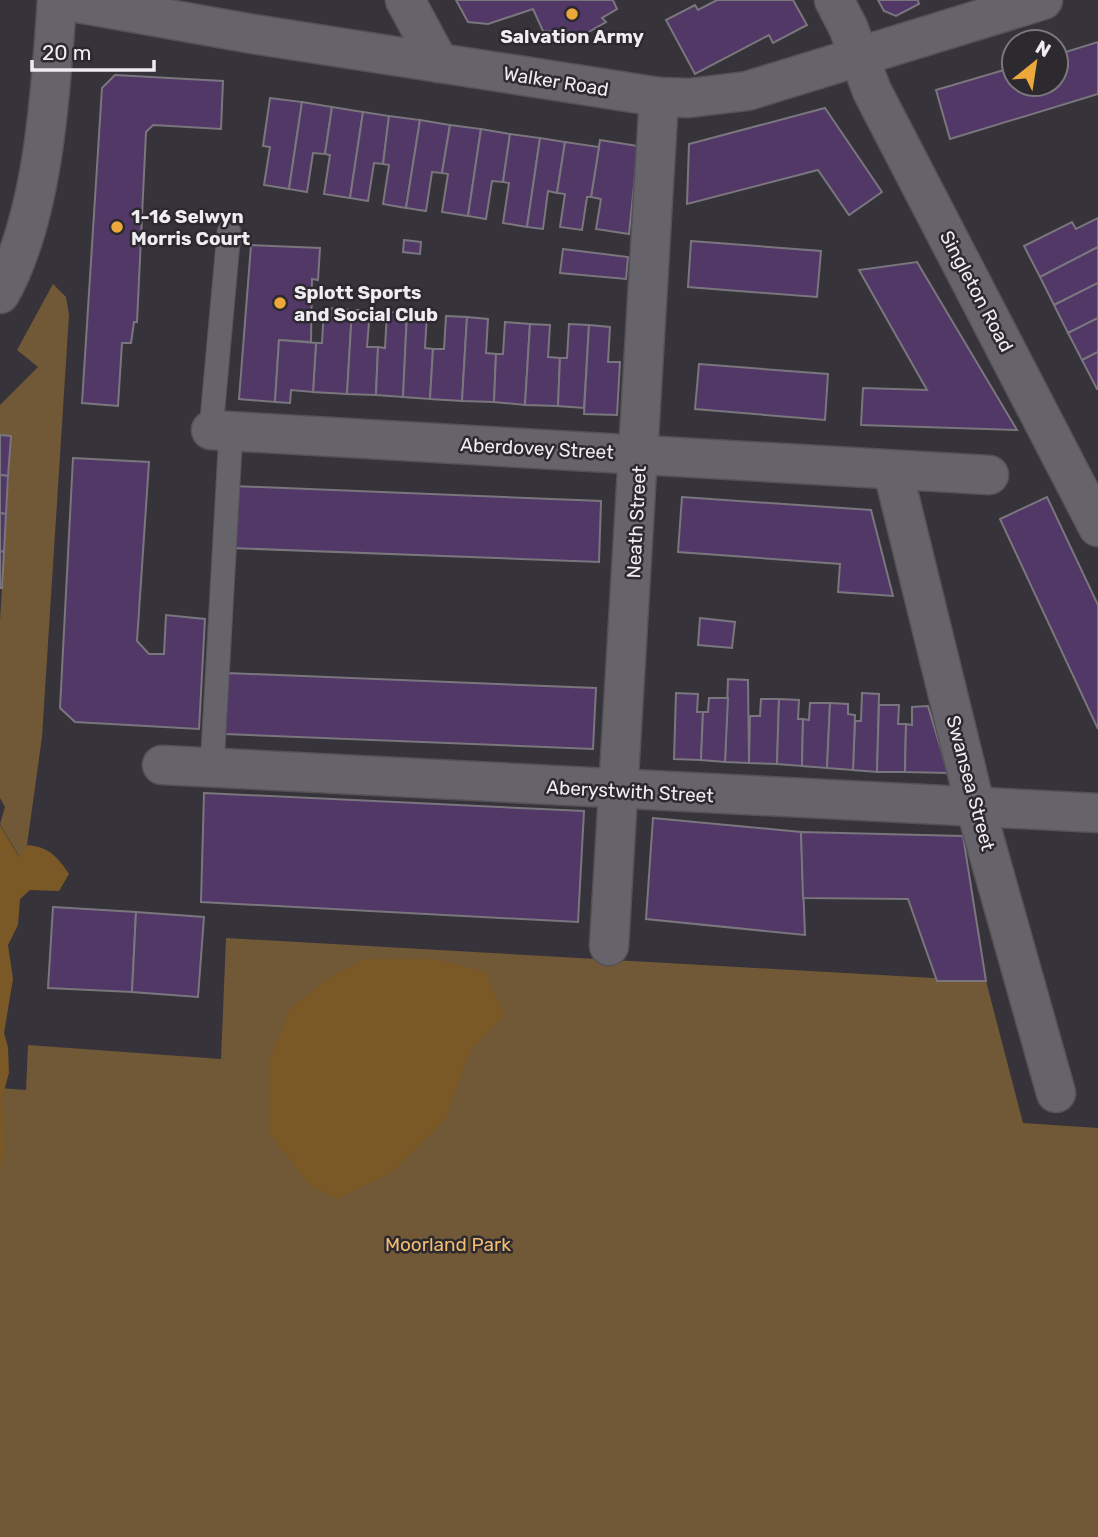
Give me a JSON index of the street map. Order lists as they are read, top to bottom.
{
  "streets": {
    "street": [
      "Walker Road",
      "Singleton Road",
      "Aberdovey Street",
      "Neath Street",
      "Swansea Street",
      "Aberystwith Street"
    ]
  },
  "crossings": [
    ["Walker Road", "Singleton Road"],
    ["Walker Road", "Neath Street"],
    ["Aberdovey Street", "Neath Street"],
    ["Aberdovey Street", "Swansea Street"],
    ["Neath Street", "Aberystwith Street"],
    ["Swansea Street", "Aberystwith Street"]
  ],
  "parks": ["Moorland Park"],
  "places": ["Salvation Army", "1-16 Selwyn Morris Court", "Splott Sports and Social Club"],
  "scale_bar": "20 m",
  "north": "top right"
}
